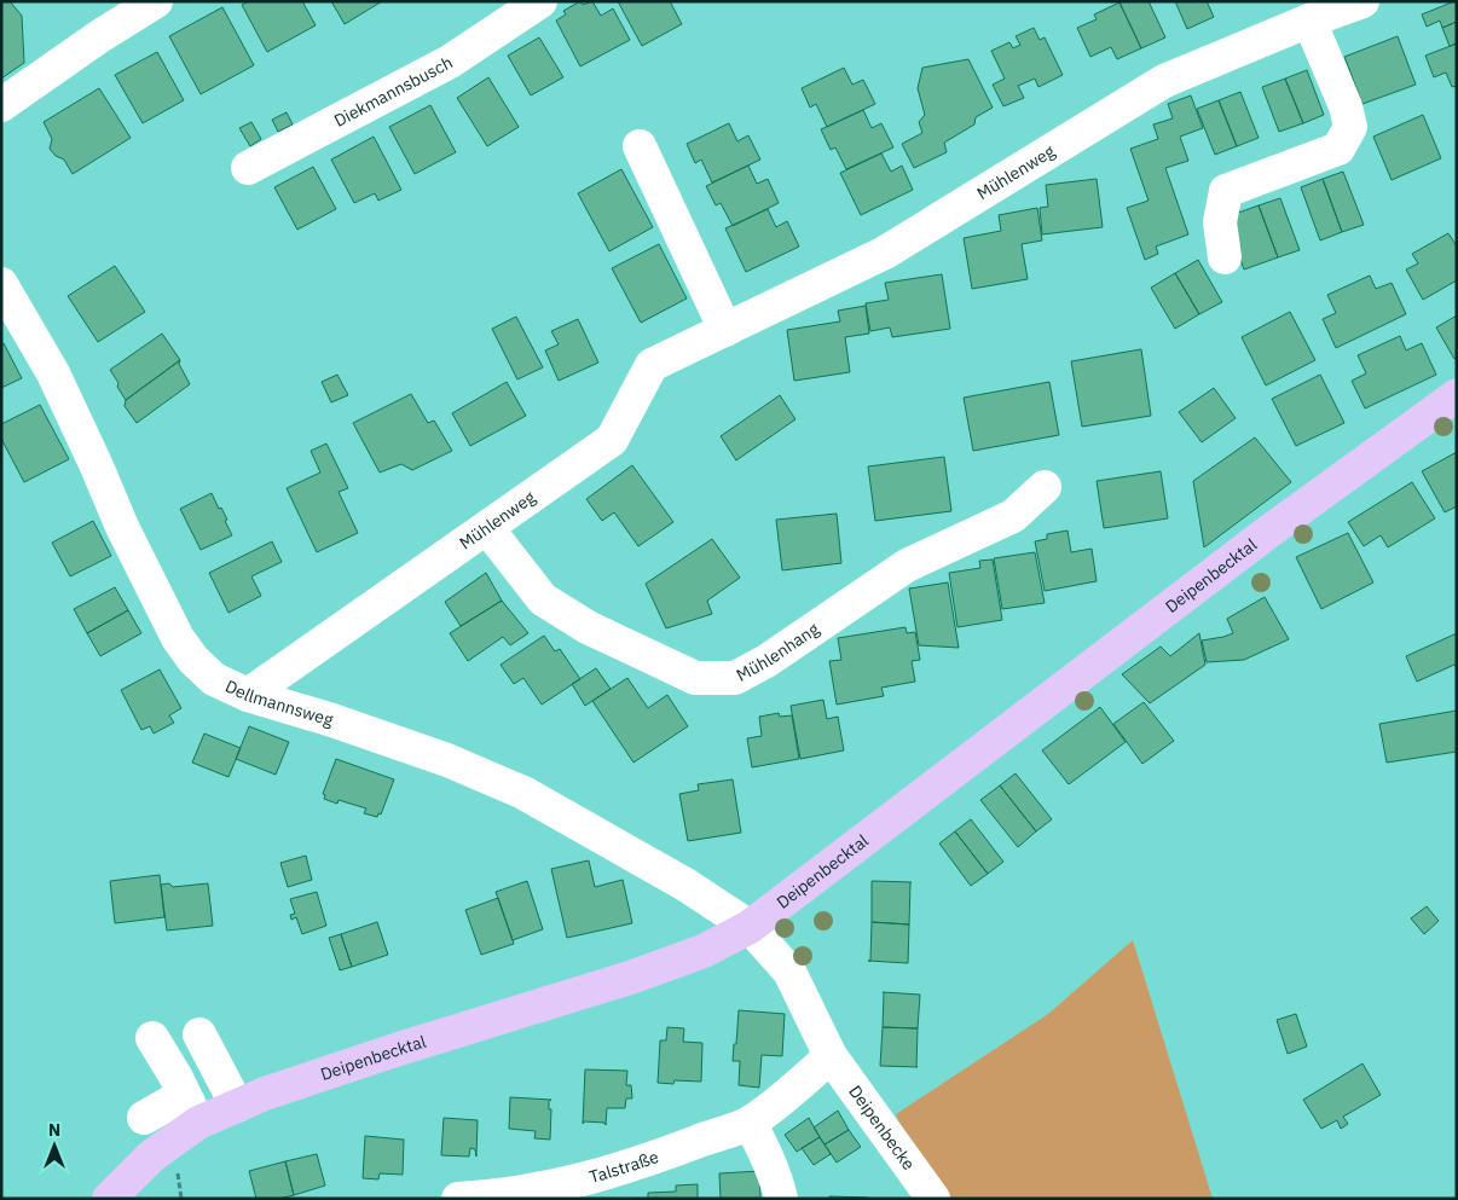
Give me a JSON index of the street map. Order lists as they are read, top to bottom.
{
  "streets": {
    "main road": ["Deipenbecktal"],
    "street": [
      "Diekmannsbusch",
      "Mühlenweg",
      "Mühlenhang",
      "Dellmannsweg",
      "Deipenbecke",
      "Talstraße"
    ]
  },
  "crossings": [
    ["Mühlenweg", "Mühlenhang"],
    ["Mühlenweg", "Dellmannsweg"],
    ["Deipenbecktal", "Dellmannsweg"],
    ["Deipenbecke", "Talstraße"]
  ],
  "north": "top"
}
